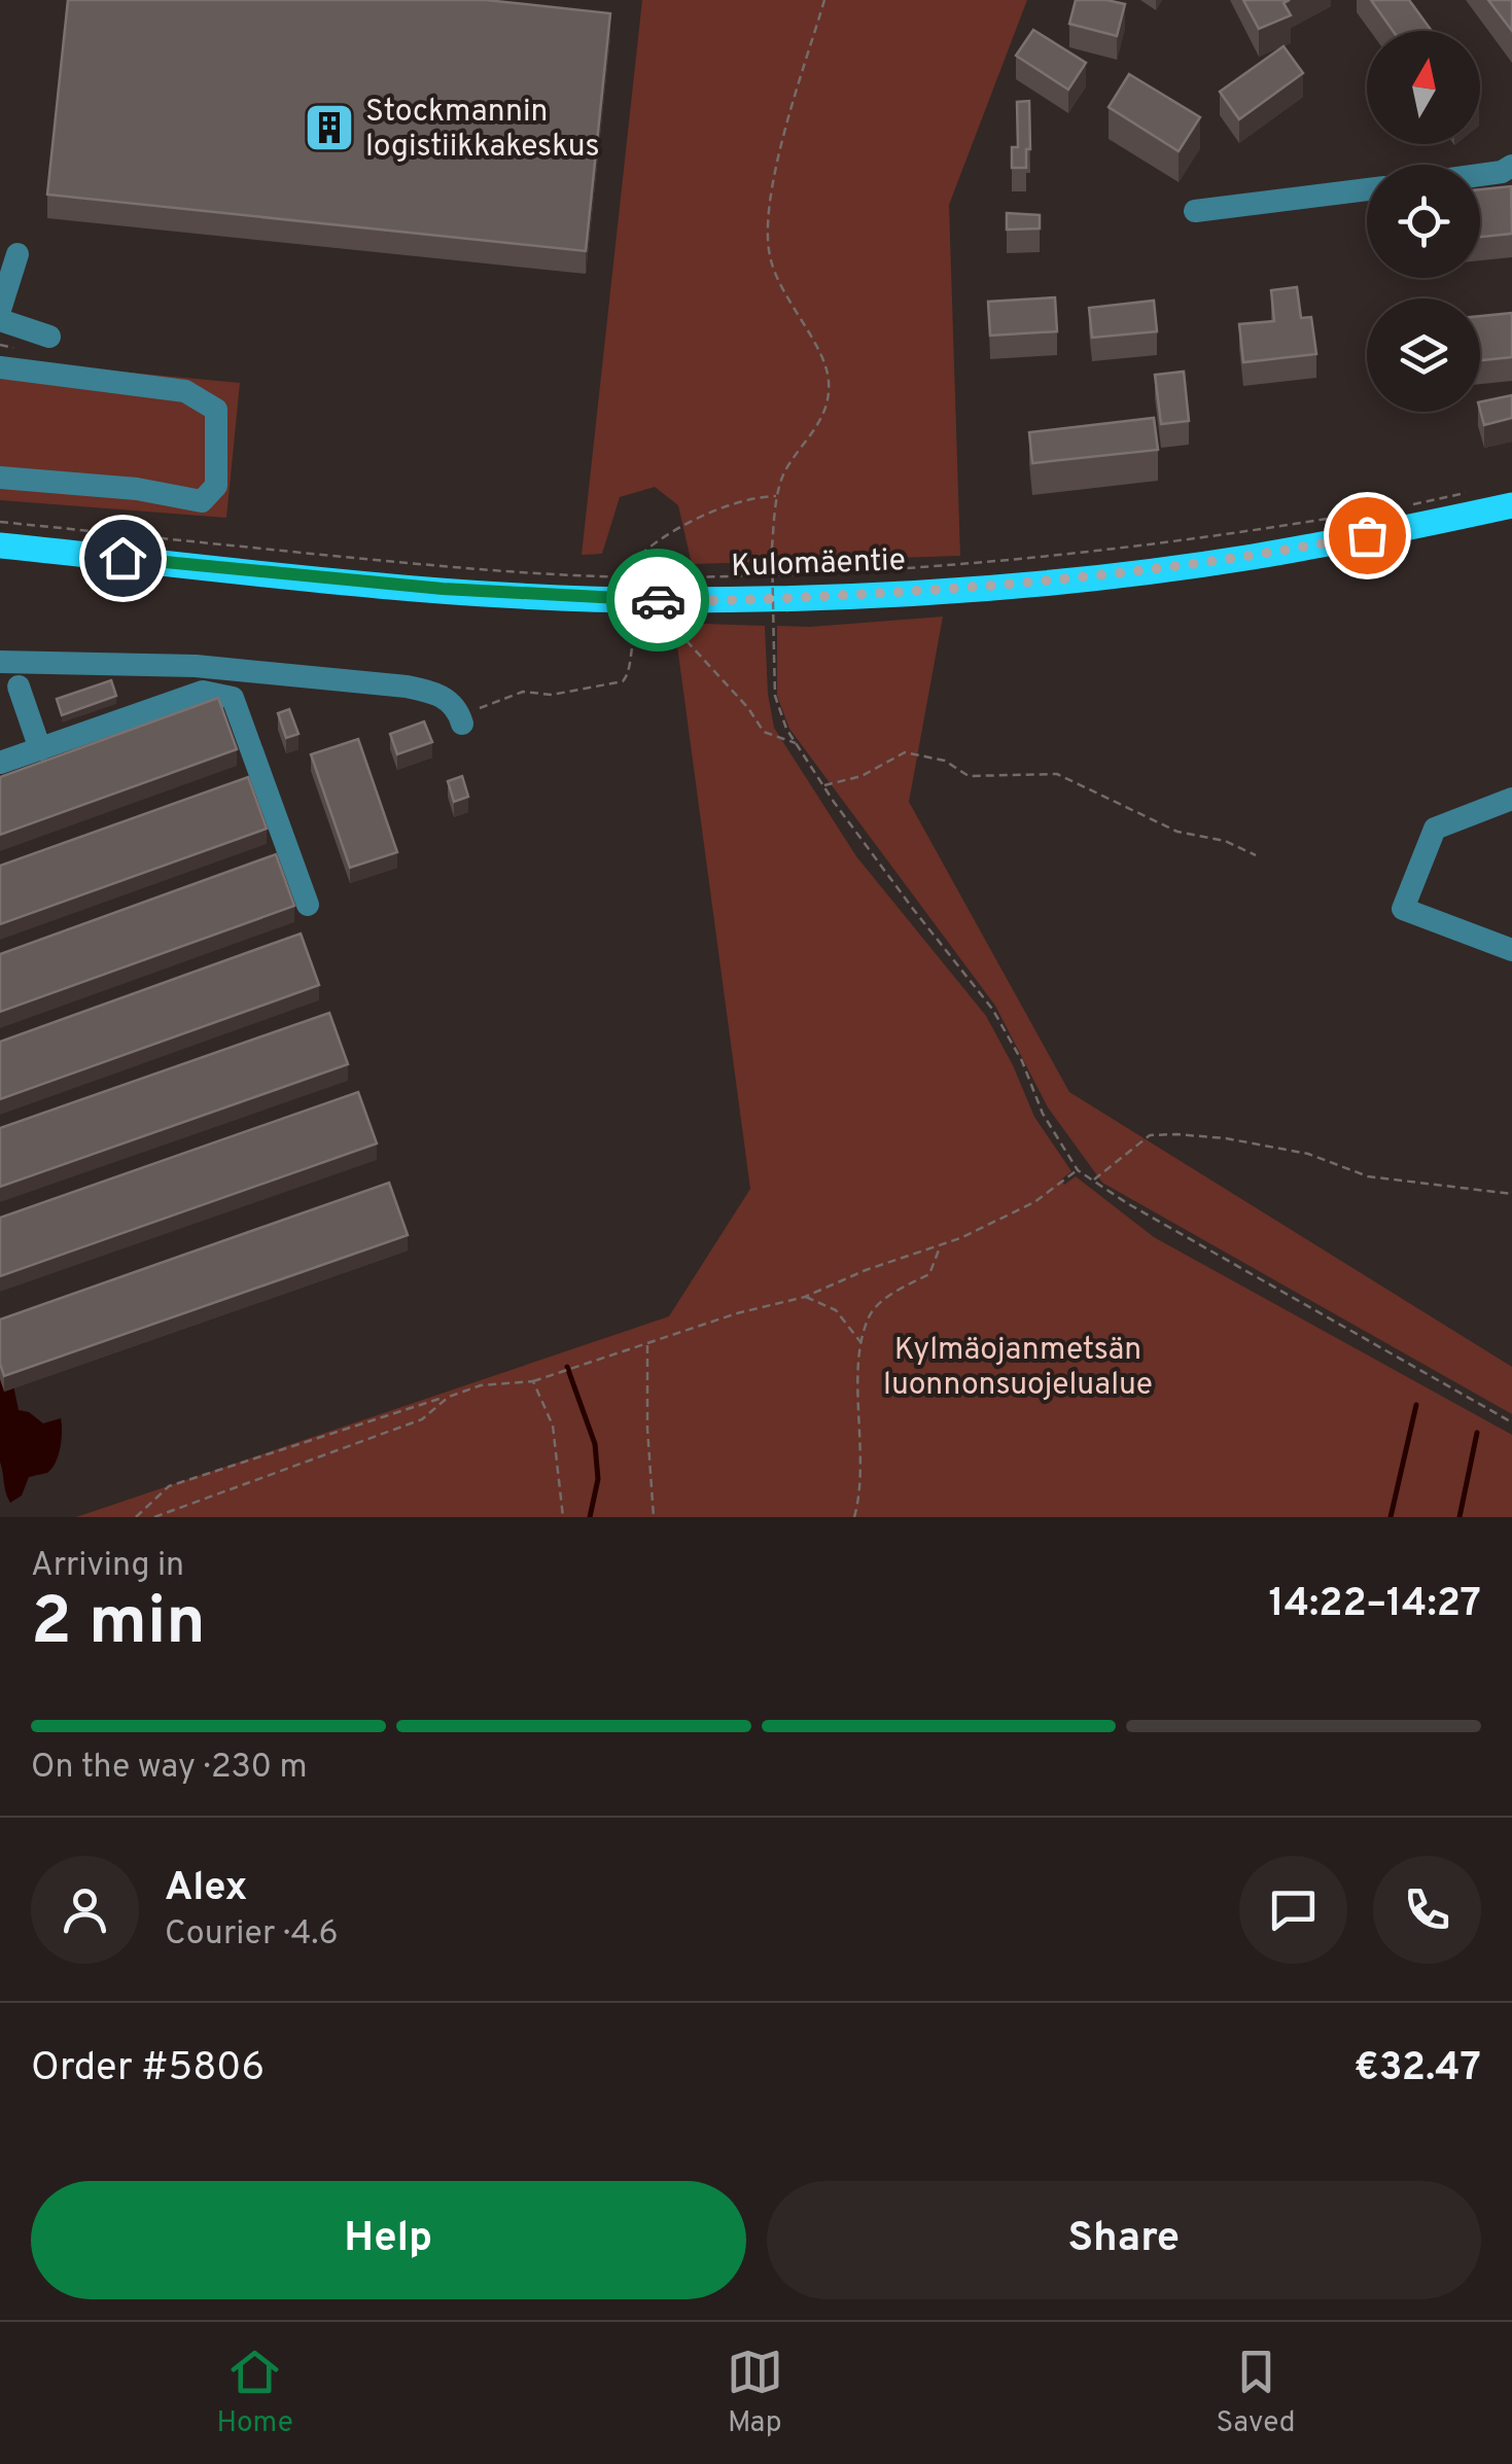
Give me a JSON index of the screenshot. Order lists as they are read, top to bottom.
{
  "streets": {
    "main road": ["Kulomäentie"]
  },
  "parks": ["Kylmäojanmetsän luonnonsuojelualue"],
  "places": {
    "building": ["Stockmannin logistiikkakeskus"]
  },
  "north": "top",
  "page": {
    "heading": ["2 min", "Arriving in", "14:22–14:27"],
    "panel": [
      "Alex",
      "Courier · 4.6",
      "Order #5806",
      "€32.47"
    ],
    "bar": "On the way · 230 m",
    "buttons": ["Help", "Share"],
    "tabs": ["Home", "Map", "Saved"]
  }
}
